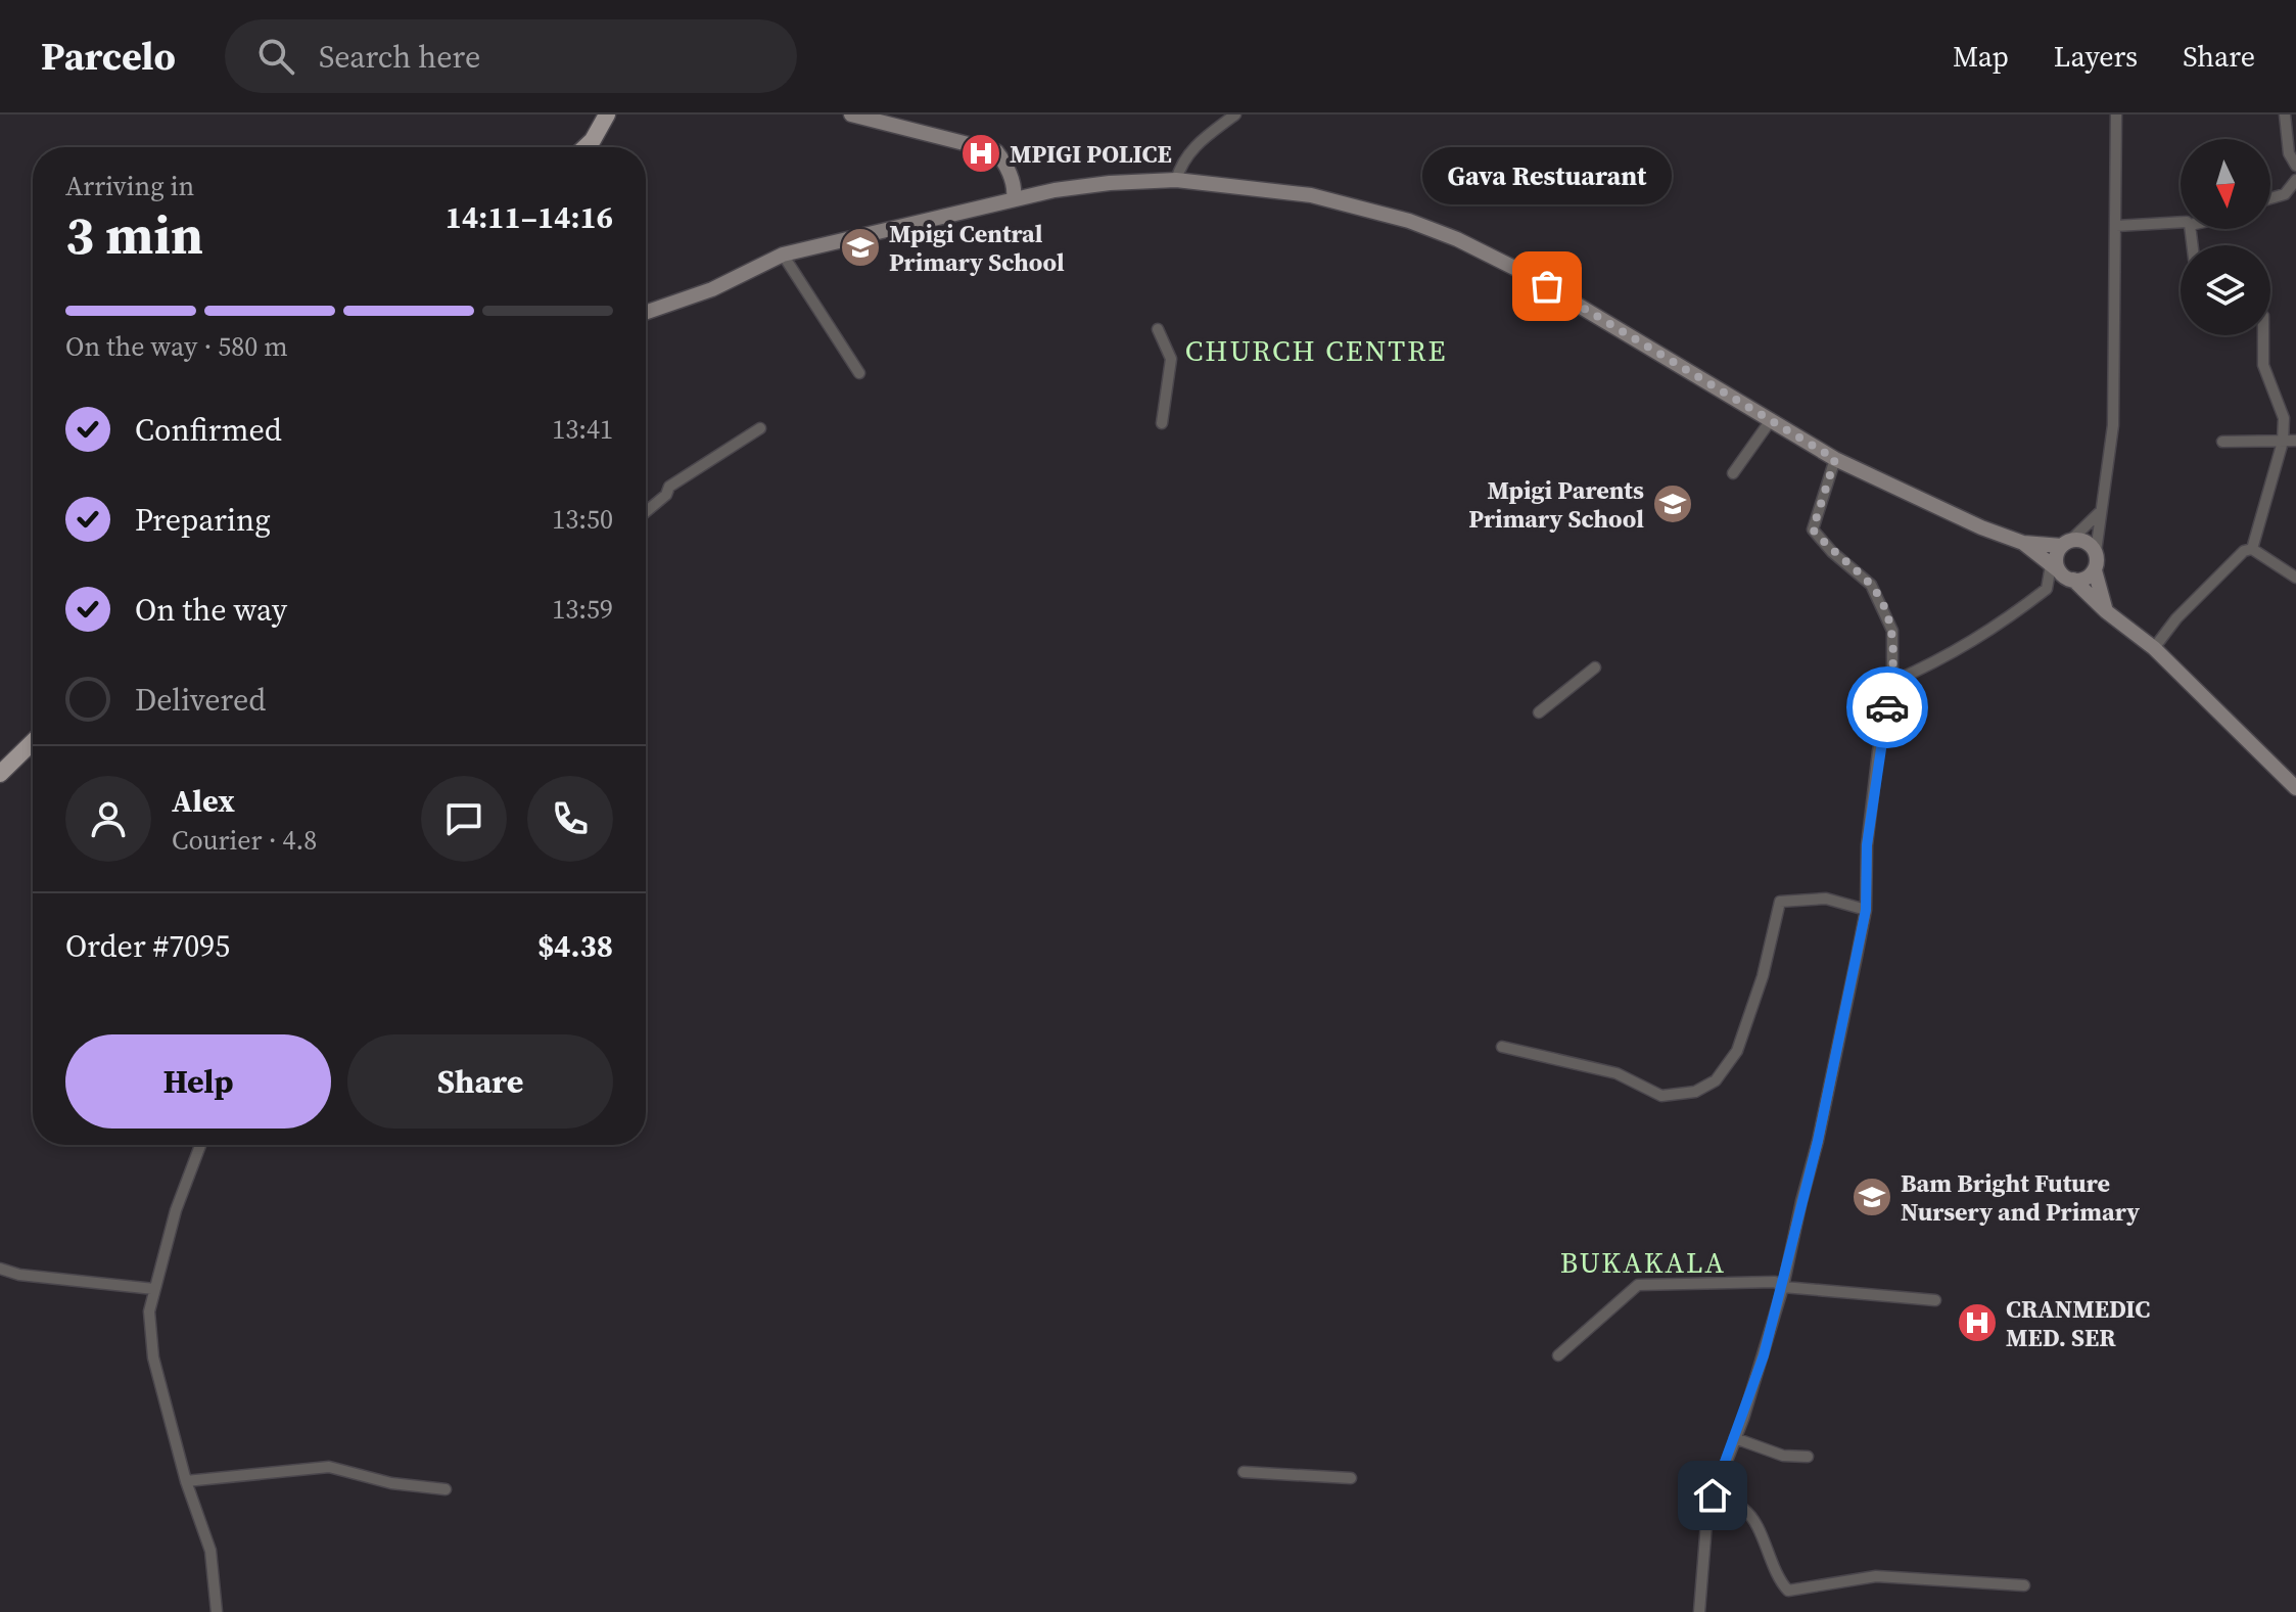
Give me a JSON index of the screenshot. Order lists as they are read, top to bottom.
{
  "districts": ["CHURCH CENTRE", "BUKAKALA"],
  "places": {
    "hospital": ["MPIGI POLICE", "CRANMEDIC MED. SER"],
    "school or university": ["Mpigi Central Primary School", "Mpigi Parents Primary School", "Bam Bright Future Nursery and Primary"],
    "other": ["Gava Restuarant"]
  },
  "north": "bottom",
  "page": {
    "header": "Parcelo",
    "search": "Search here",
    "nav": ["Map", "Layers", "Share"],
    "bubble": "Gava Restuarant",
    "heading": ["3 min", "Arriving in", "14:11–14:16"],
    "panel": [
      "Alex",
      "Courier · 4.8",
      "Order #7095",
      "$4.38"
    ],
    "bar": "On the way · 580 m",
    "list": [
      ["Confirmed", "13:41"],
      ["Preparing", "13:50"],
      ["On the way", "13:59"],
      "Delivered"
    ],
    "buttons": ["Help", "Share"]
  }
}
